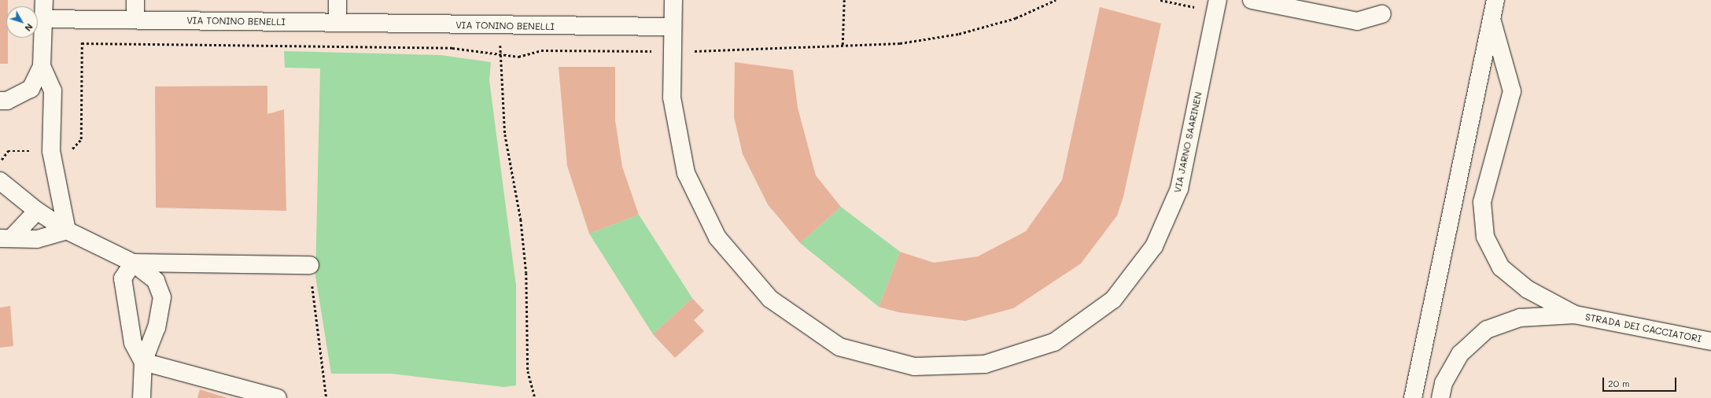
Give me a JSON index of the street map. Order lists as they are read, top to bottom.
{
  "streets": {
    "street": ["VIA TONINO BENELLI", "VIA JARNO SAARINEN", "STRADA DEI CACCIATORI"]
  },
  "crossings": [
    ["VIA TONINO BENELLI", "VIA JARNO SAARINEN"]
  ],
  "scale_bar": "20 m",
  "north": "bottom right"
}
